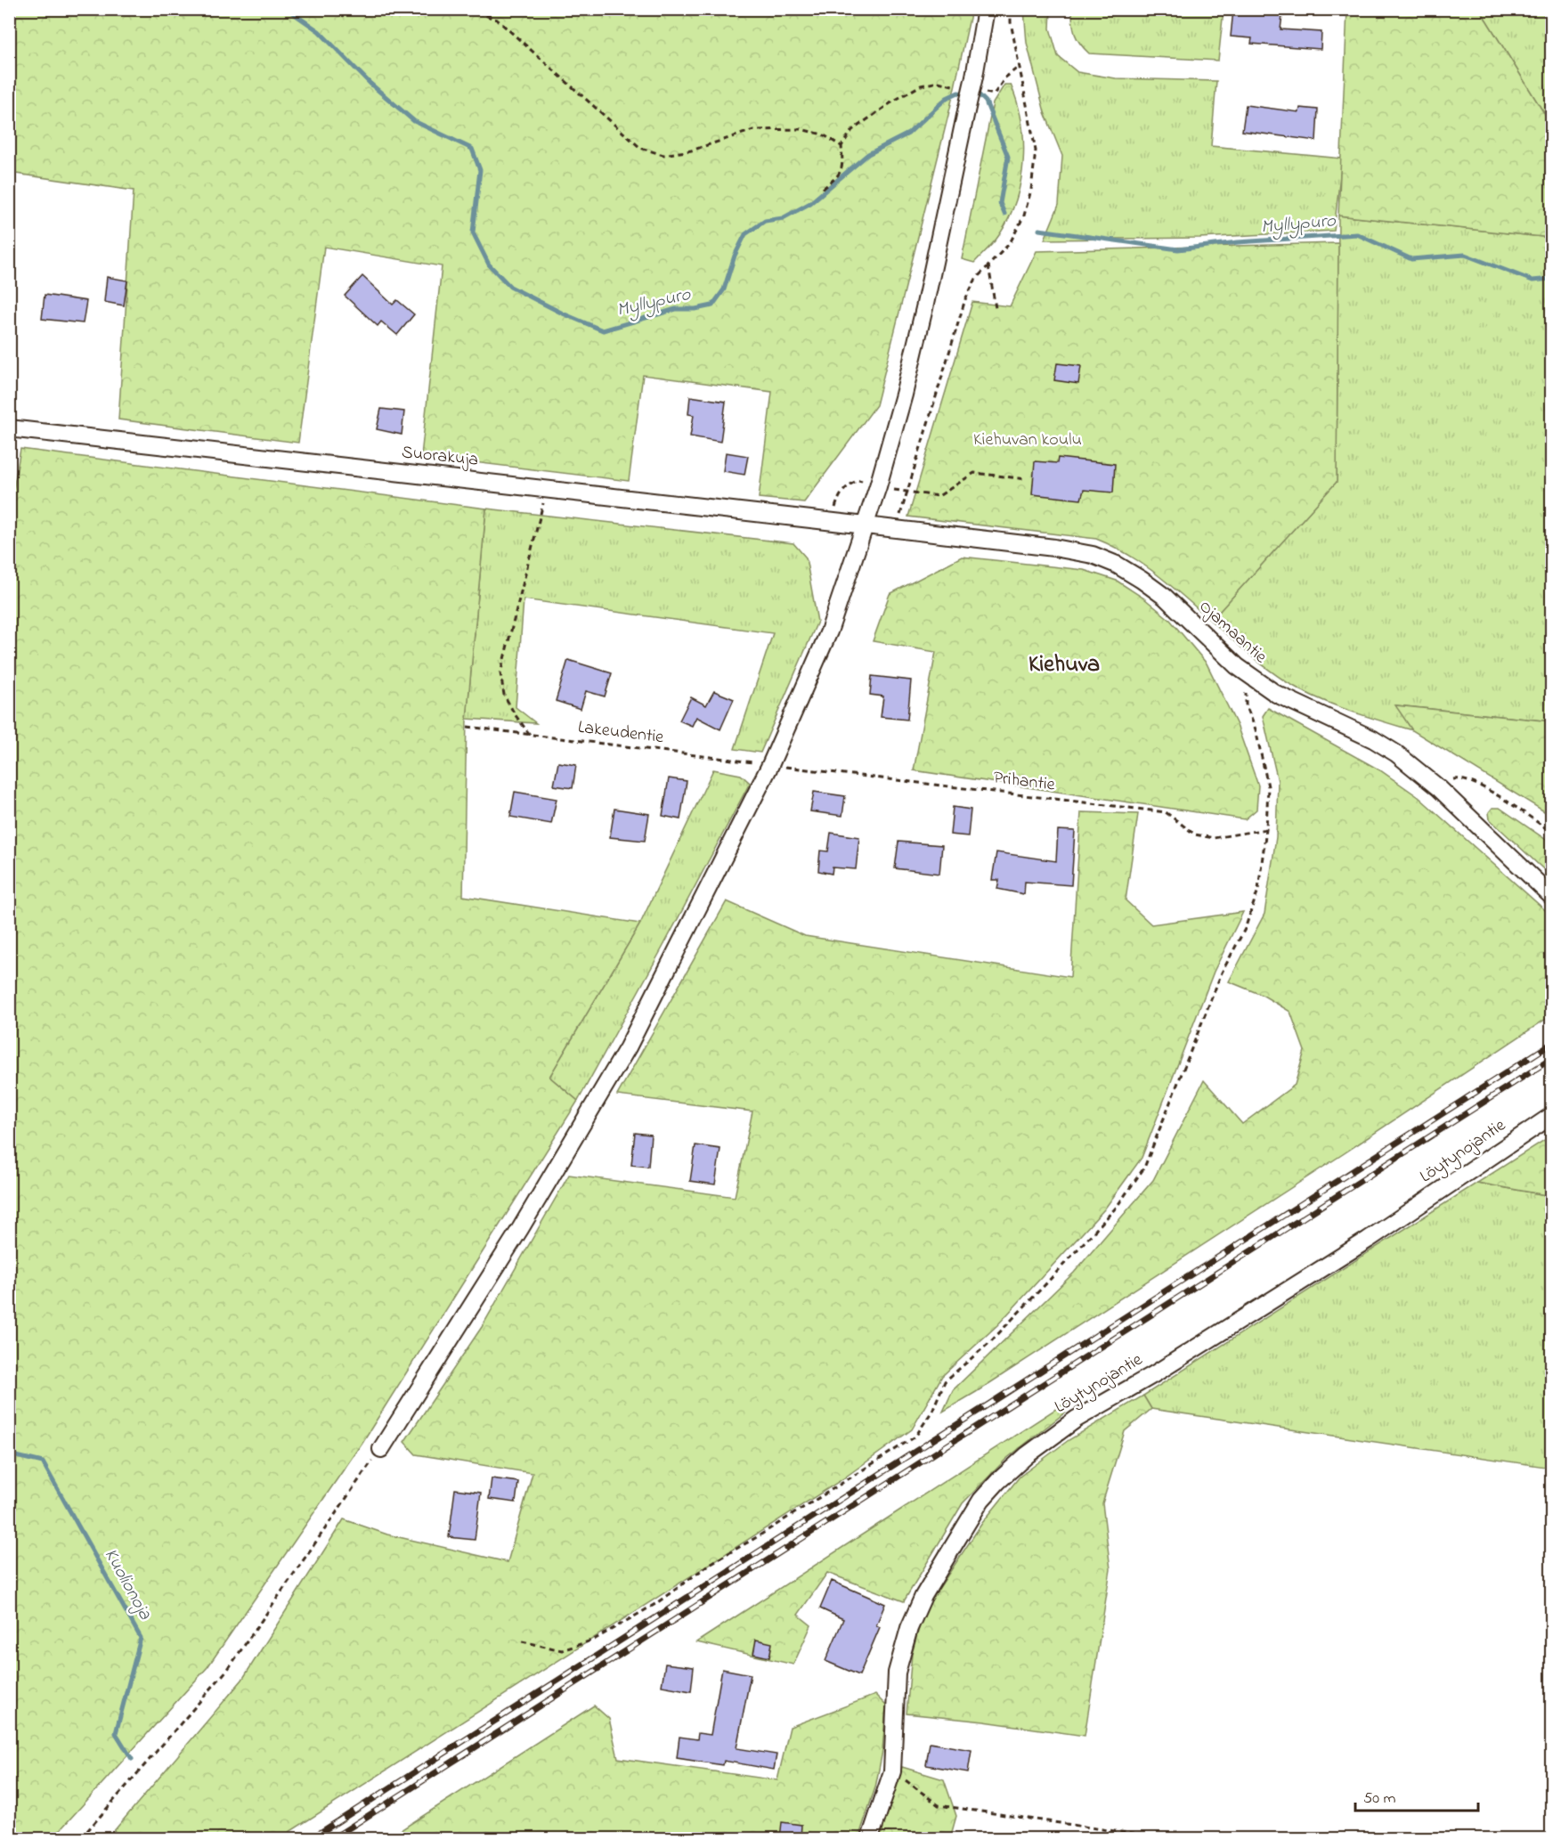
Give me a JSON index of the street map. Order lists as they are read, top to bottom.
{
  "streets": {
    "street": ["Suorakuja", "Ojamaantie", "Löytynojantie"],
    "path": ["Lakeudentie", "Prihantie"]
  },
  "crossings": [
    ["Suorakuja", "Ojamaantie"],
    ["Lakeudentie", "Prihantie"]
  ],
  "districts": ["Kiehuva"],
  "water": ["Myllypuro", "Kuolionoja"],
  "parks": ["Kiehuvan koulu"],
  "scale_bar": "50 m"
}
